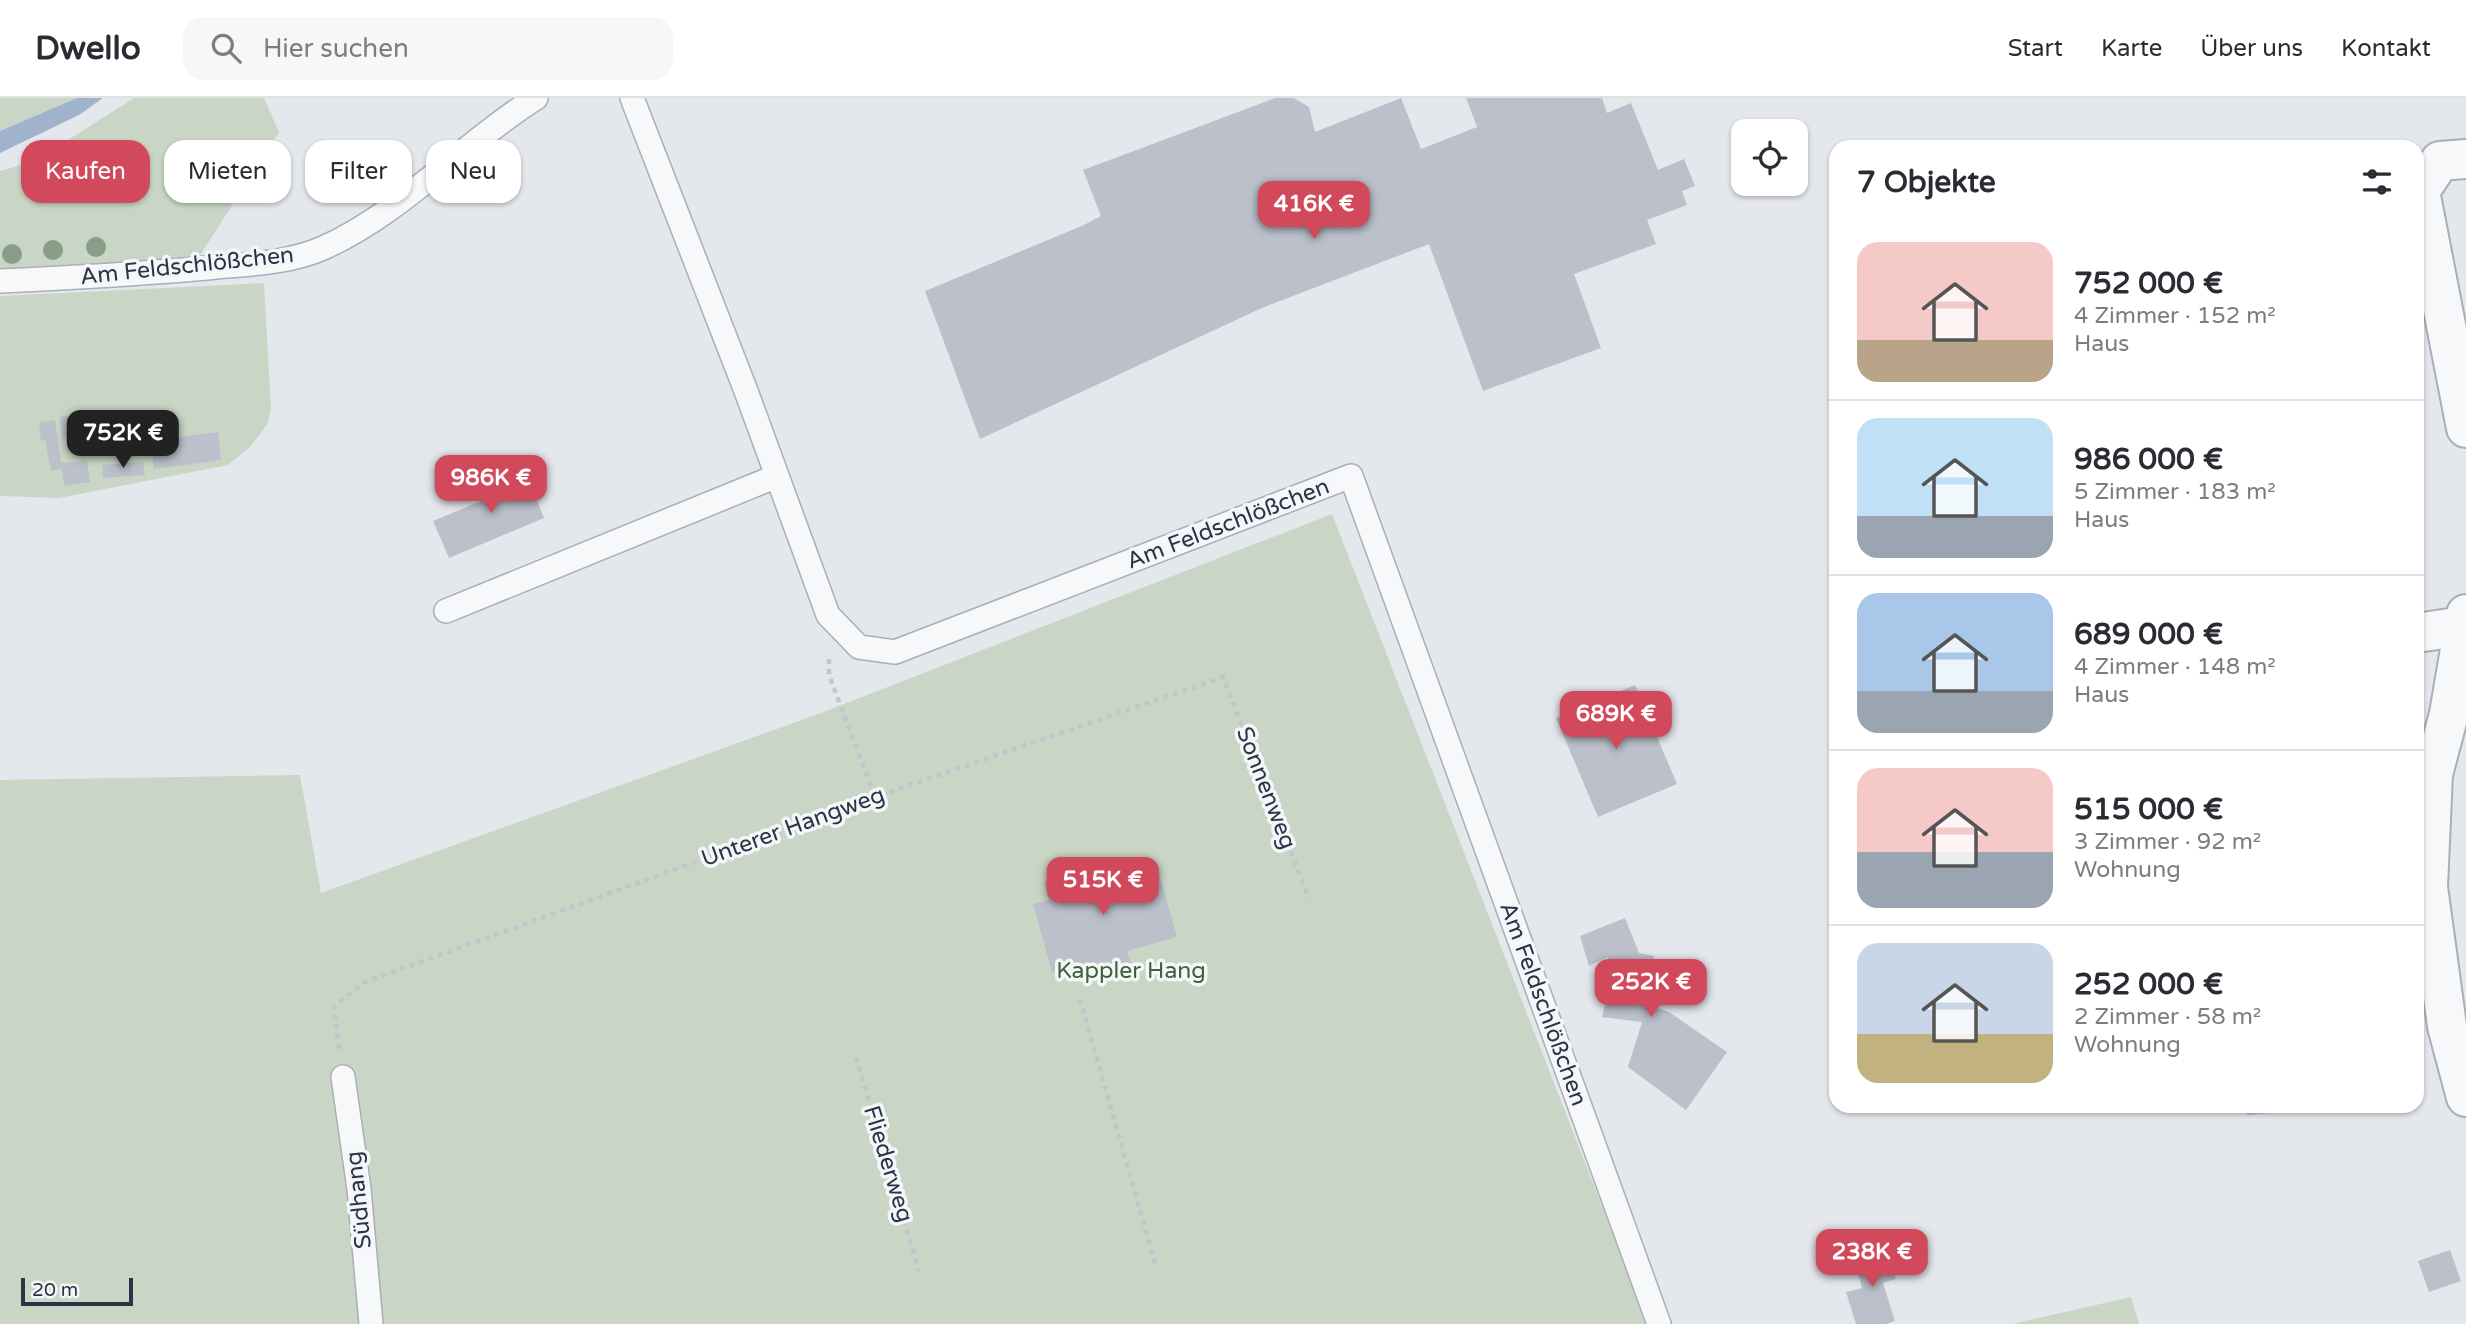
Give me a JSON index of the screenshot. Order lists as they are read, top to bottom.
{
  "streets": {
    "lane": ["Am Feldschlößchen", "Südhang"],
    "path": ["Sonnenweg", "Unterer Hangweg", "Fliederweg"]
  },
  "crossings": [
    ["Sonnenweg", "Unterer Hangweg"],
    ["Unterer Hangweg", "Südhang"]
  ],
  "parks": ["Kappler Hang"],
  "scale_bar": "20 m",
  "page": {
    "header": "Dwello",
    "search": "Hier suchen",
    "nav": [
      "Start",
      "Karte",
      "Über uns",
      "Kontakt"
    ],
    "chip": [
      "Kaufen",
      "Mieten",
      "Filter",
      "Neu"
    ],
    "heading": "7 Objekte",
    "price": [
      "416K €",
      "752K €",
      "986K €",
      "689K €",
      "515K €",
      "252K €",
      "238K €"
    ],
    "list": [
      {
        "name": "752 000 €",
        "note": "4 Zimmer · 152 m² · Haus"
      },
      {
        "name": "986 000 €",
        "note": "5 Zimmer · 183 m² · Haus"
      },
      {
        "name": "689 000 €",
        "note": "4 Zimmer · 148 m² · Haus"
      },
      {
        "name": "515 000 €",
        "note": "3 Zimmer · 92 m² · Wohnung"
      },
      {
        "name": "252 000 €",
        "note": "2 Zimmer · 58 m² · Wohnung"
      }
    ],
    "scale": "20 m"
  }
}
